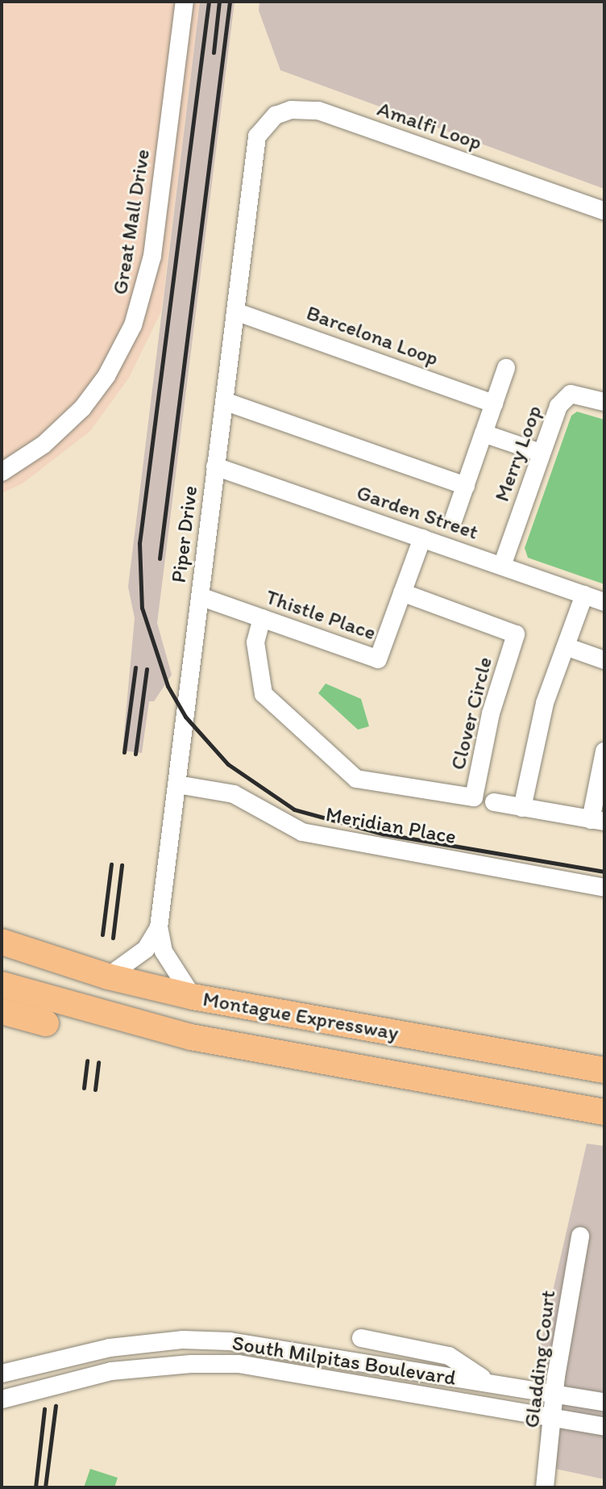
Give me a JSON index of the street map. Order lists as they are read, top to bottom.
{
  "streets": {
    "highway": ["Montague Expressway"],
    "street": [
      "Amalfi Loop",
      "Great Mall Drive",
      "Barcelona Loop",
      "Merry Loop",
      "Garden Street",
      "Piper Drive",
      "Thistle Place",
      "Clover Circle",
      "Meridian Place",
      "Gladding Court",
      "South Milpitas Boulevard"
    ]
  },
  "crossings": [
    ["Amalfi Loop", "Piper Drive"],
    ["Barcelona Loop", "Piper Drive"],
    ["Merry Loop", "Garden Street"],
    ["Garden Street", "Piper Drive"],
    ["Garden Street", "Thistle Place"],
    ["Piper Drive", "Thistle Place"],
    ["Piper Drive", "Meridian Place"],
    ["Piper Drive", "Montague Expressway"],
    ["Thistle Place", "Clover Circle"],
    ["Gladding Court", "South Milpitas Boulevard"]
  ]
}
